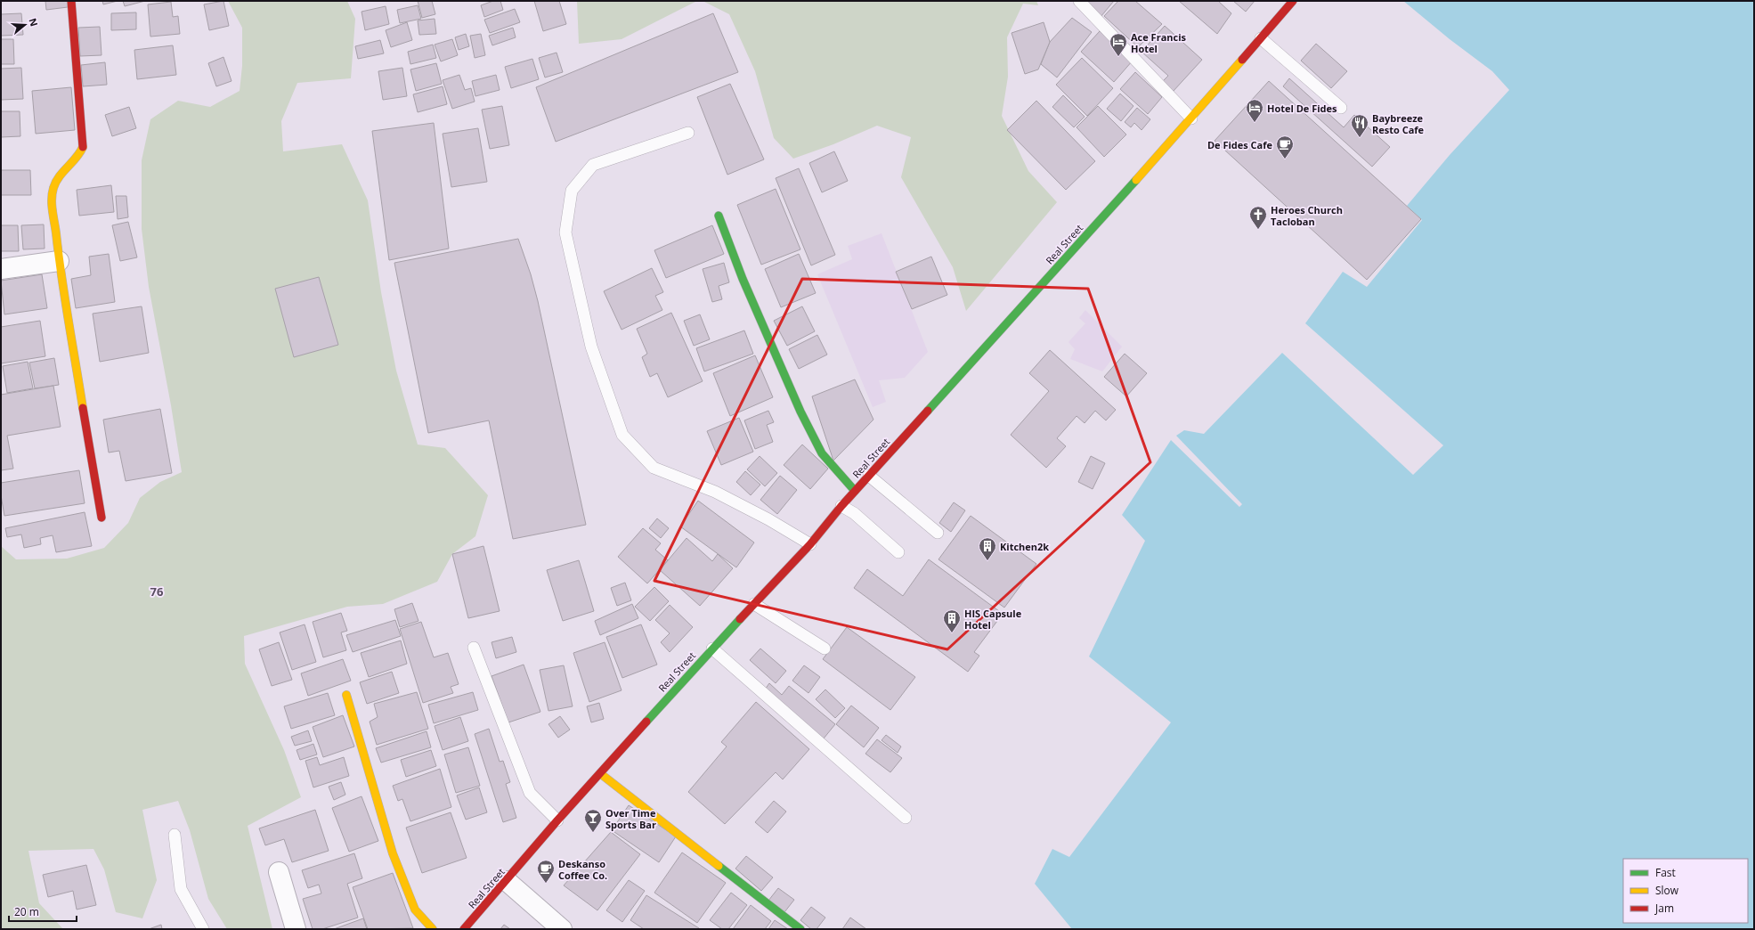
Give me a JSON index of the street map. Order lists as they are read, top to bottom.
{
  "streets": {
    "street": ["Real Street"]
  },
  "districts": ["76"],
  "places": {
    "hotel": ["Ace Francis Hotel", "Hotel De Fides"],
    "restaurant": ["Baybreeze Resto Cafe"],
    "cafe": ["De Fides Cafe", "Deskanso Coffee Co."],
    "church": ["Heroes Church Tacloban"],
    "building": ["Kitchen2k", "HIS Capsule Hotel"],
    "bar": ["Over Time Sports Bar"]
  },
  "legend": ["Fast", "Slow", "Jam"],
  "scale_bar": "20 m",
  "north": "right"
}
